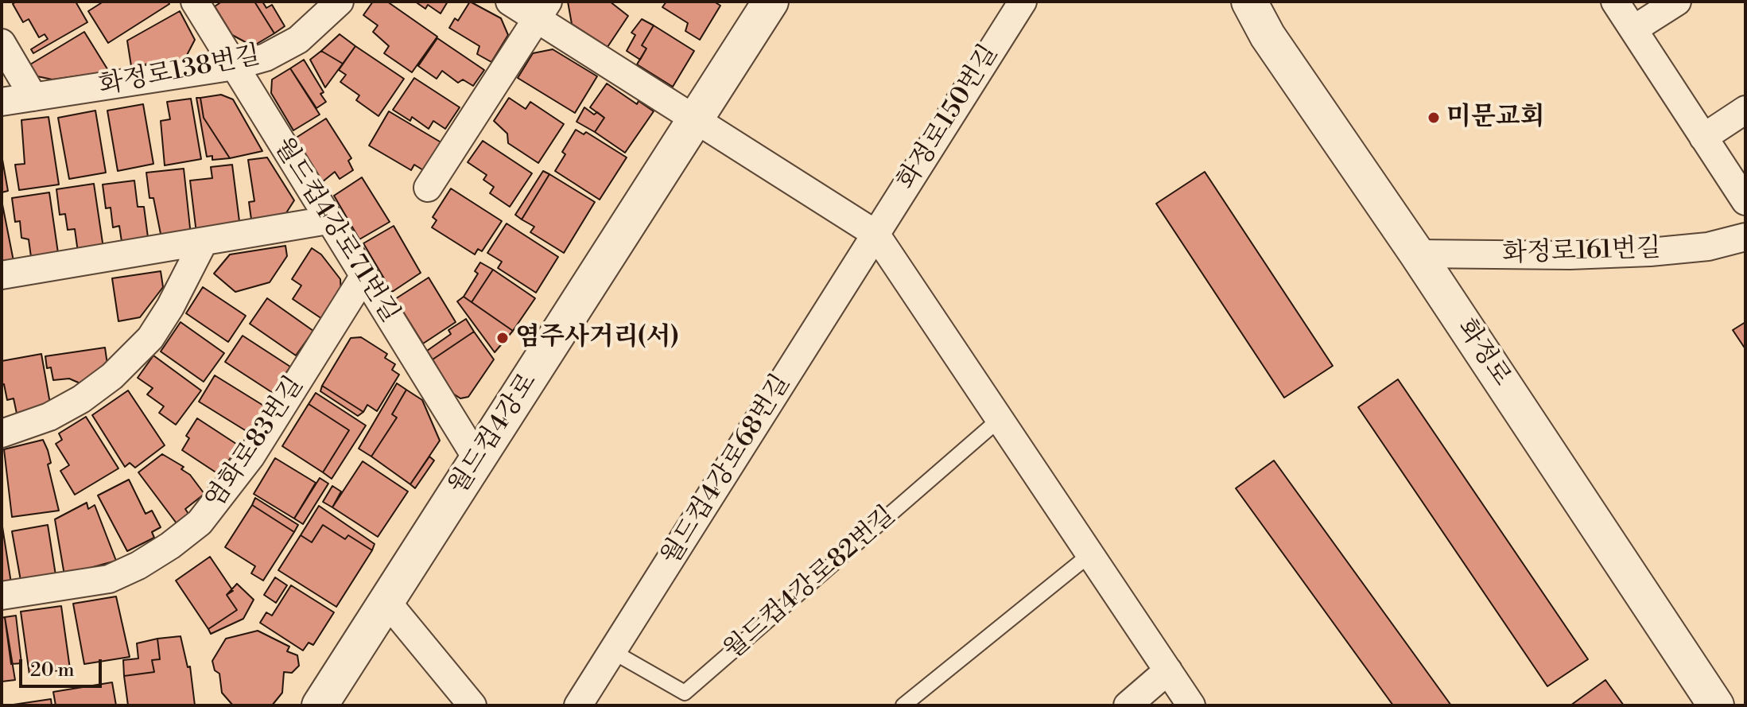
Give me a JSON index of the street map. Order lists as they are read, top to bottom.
{
  "streets": {
    "street": [
      "화정로138번길",
      "화정로150번길",
      "월드컵4강로71번길",
      "화정로161번길",
      "화정로",
      "월드컵4강로",
      "염화로83번길",
      "월드컵4강로68번길"
    ],
    "lane": ["월드컵4강로82번길"]
  },
  "crossings": [
    ["화정로138번길", "월드컵4강로71번길"],
    ["화정로150번길", "월드컵4강로68번길"],
    ["월드컵4강로71번길", "월드컵4강로"],
    ["월드컵4강로71번길", "염화로83번길"],
    ["화정로161번길", "화정로"],
    ["월드컵4강로68번길", "월드컵4강로82번길"]
  ],
  "places": ["미문교회", "염주사거리(서)"],
  "scale_bar": "20 m"
}
